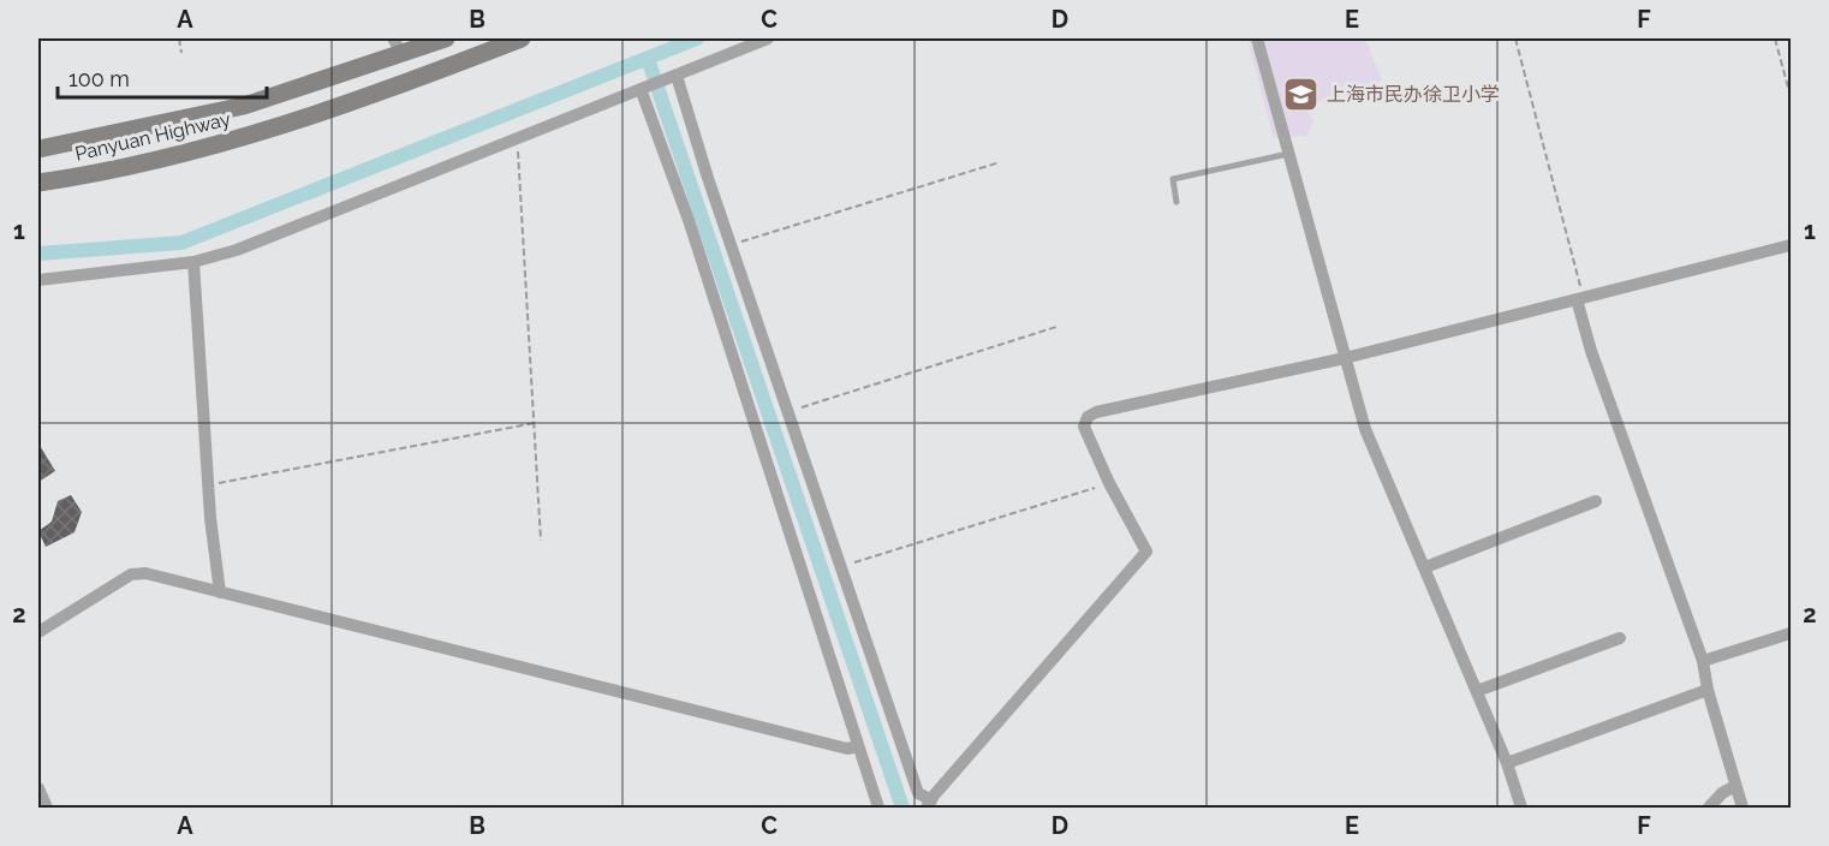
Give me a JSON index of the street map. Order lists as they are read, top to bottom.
{
  "streets": {
    "main road": ["Panyuan Highway"]
  },
  "places": {
    "school or university": ["上海市民办徐卫小学"]
  },
  "scale_bar": "100 m",
  "grid": {
    "columns": [
      "A",
      "B",
      "C",
      "D",
      "E",
      "F"
    ],
    "rows": ["1", "2"]
  }
}
